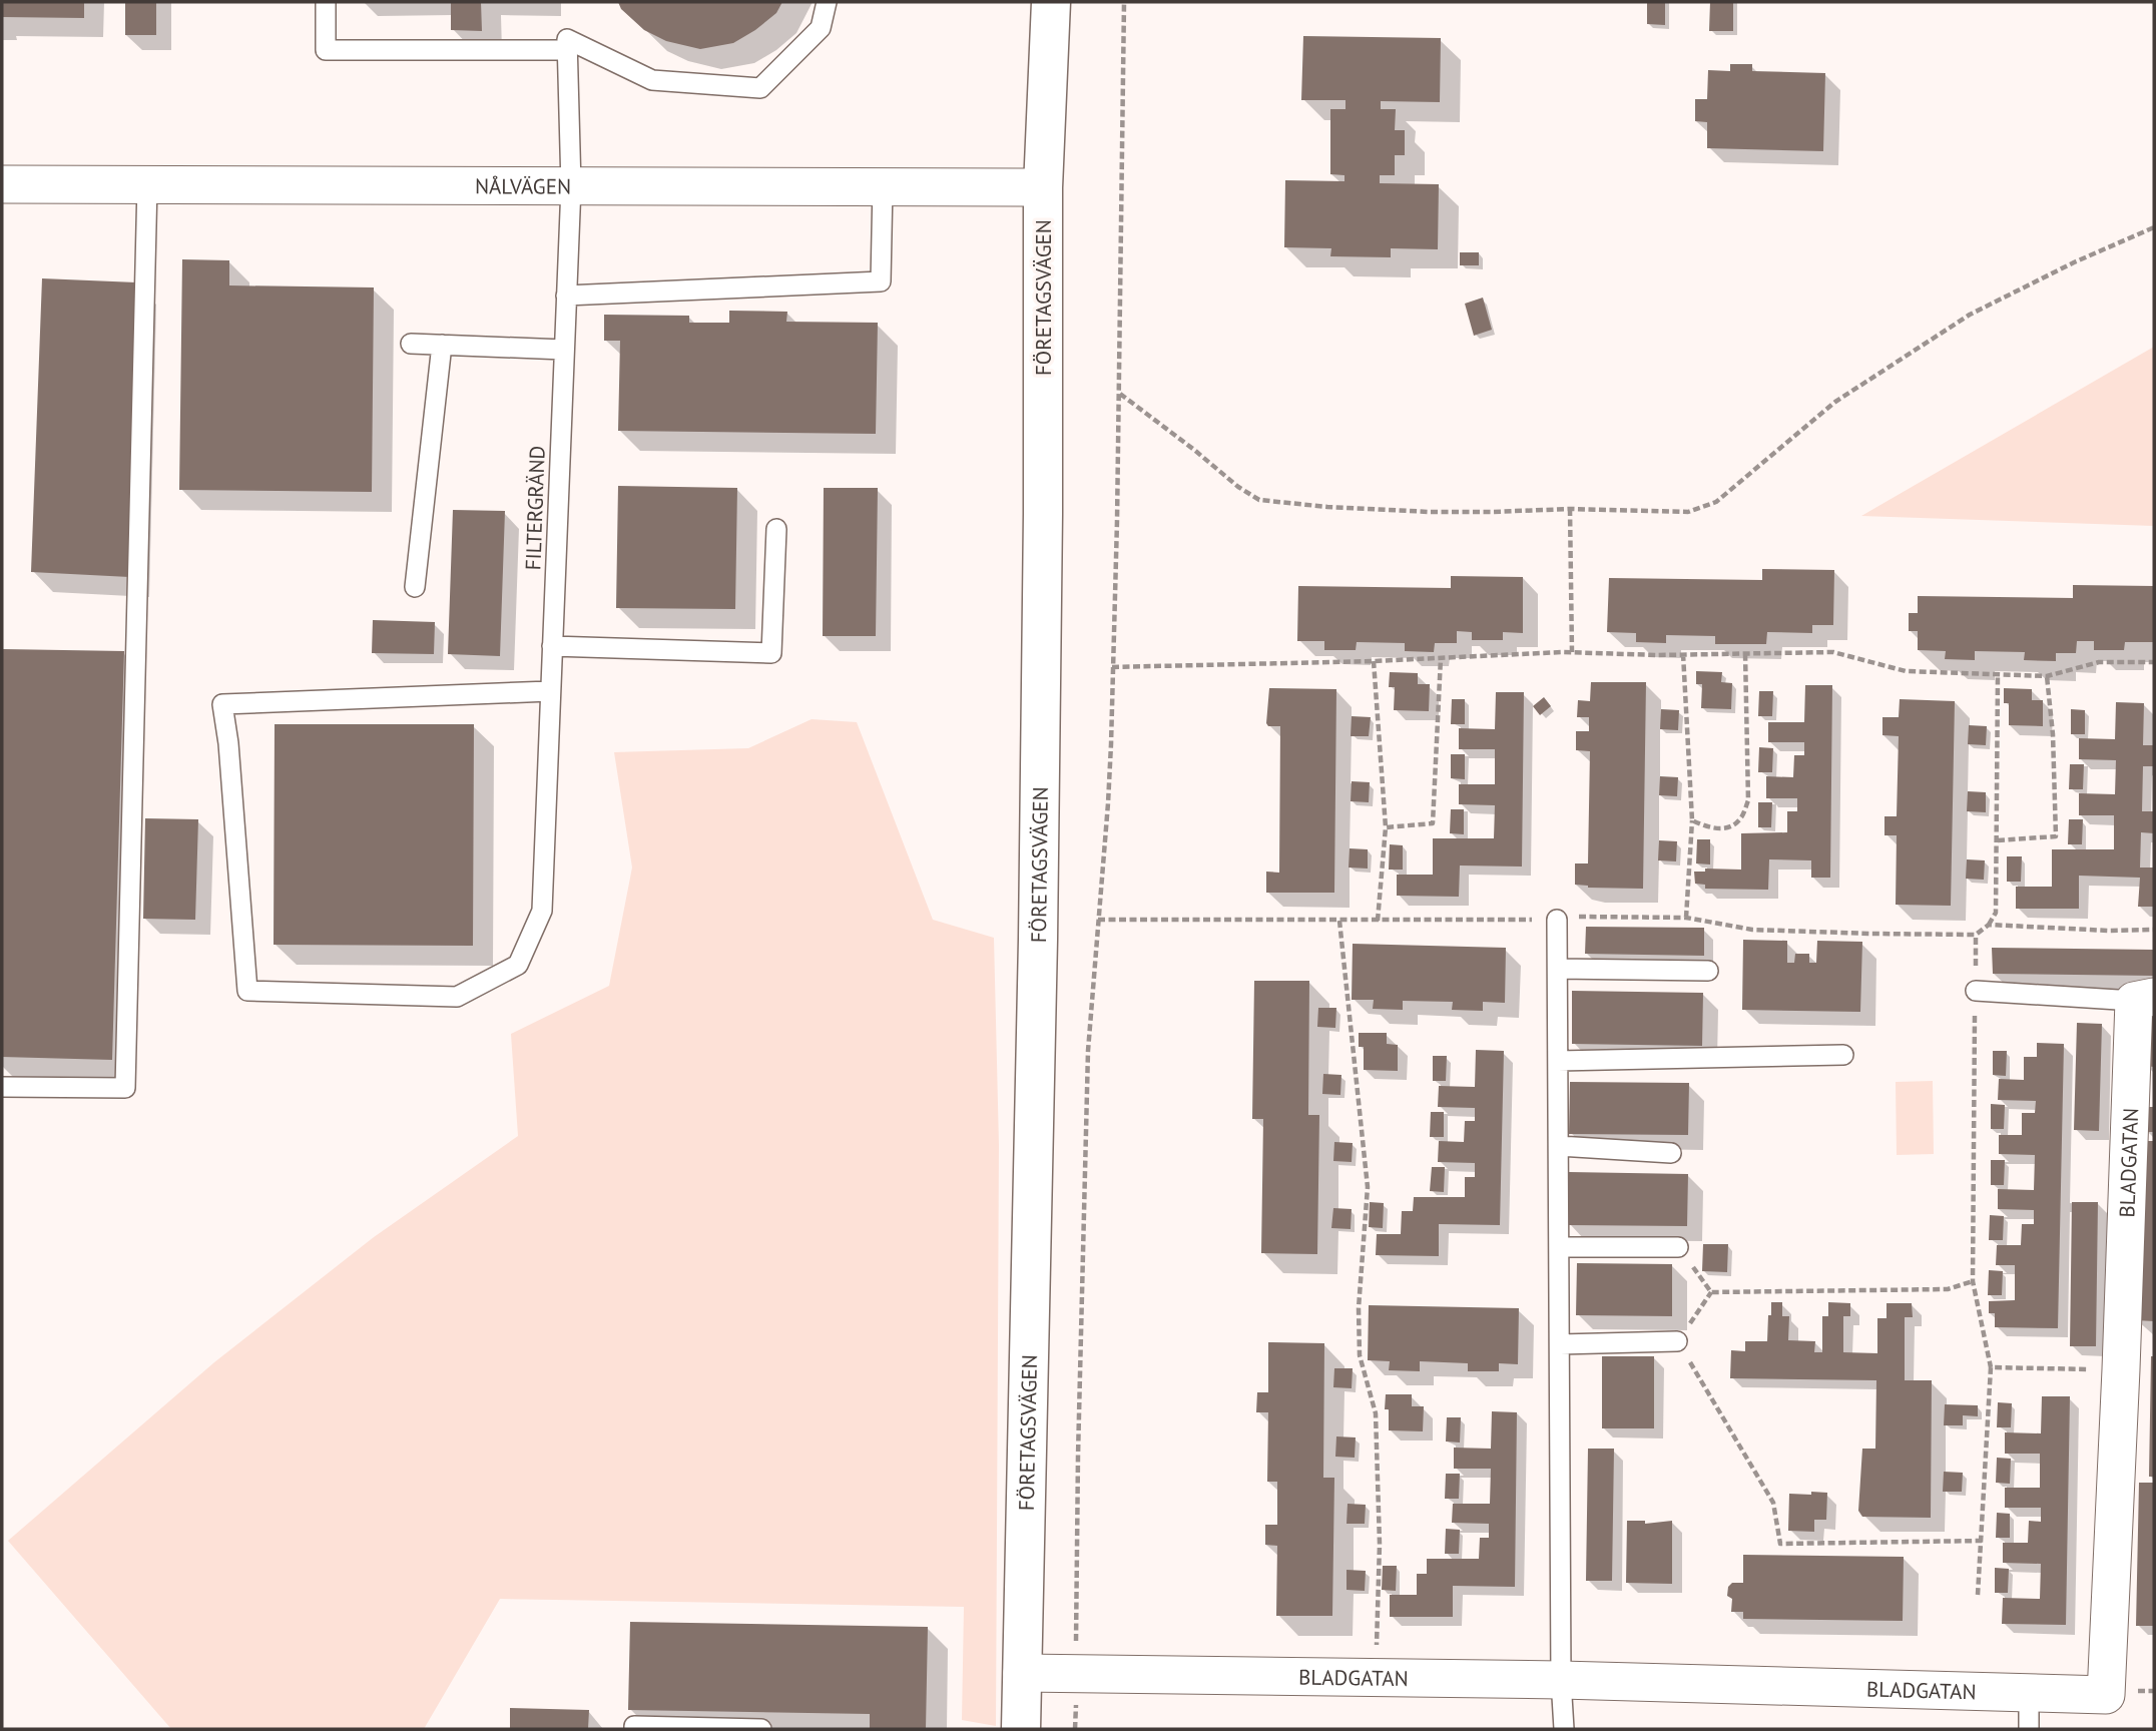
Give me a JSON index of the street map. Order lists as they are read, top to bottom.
{
  "streets": {
    "street": ["NÅLVÄGEN", "FÖRETAGSVÄGEN", "BLADGATAN"],
    "lane": ["FILTERGRÄND"]
  },
  "crossings": [
    ["NÅLVÄGEN", "FÖRETAGSVÄGEN"],
    ["NÅLVÄGEN", "FILTERGRÄND"],
    ["FÖRETAGSVÄGEN", "BLADGATAN"]
  ]
}
